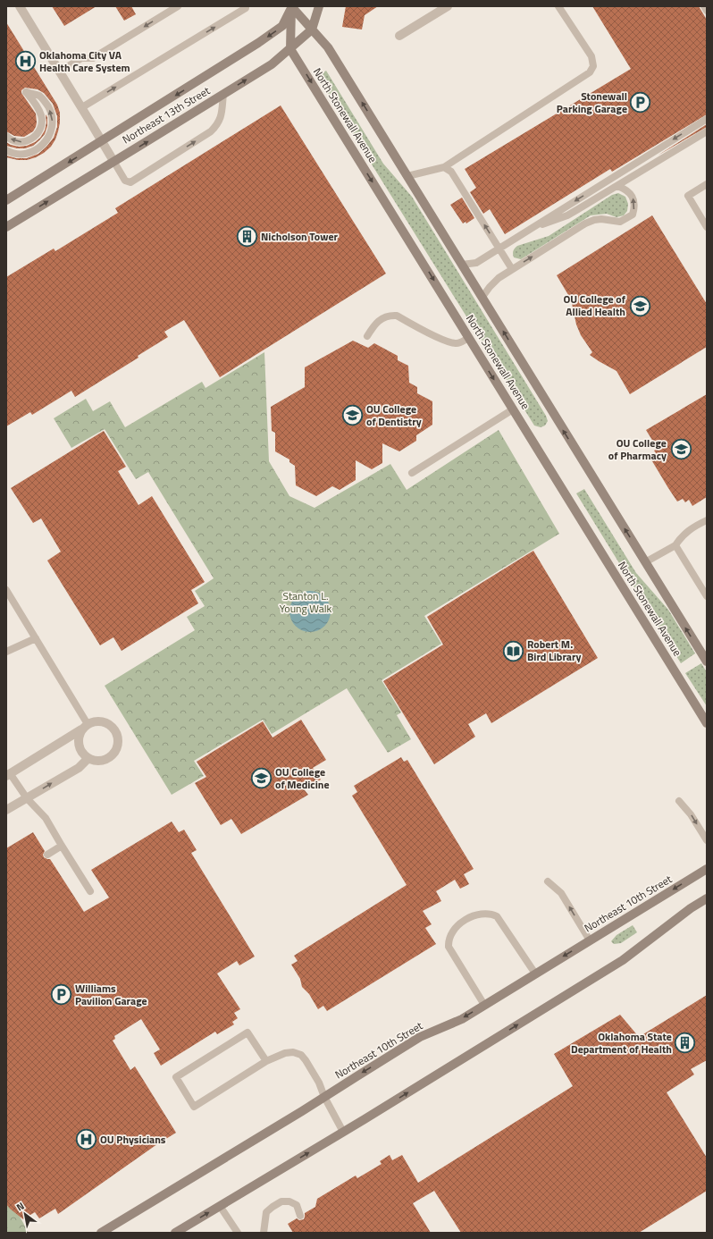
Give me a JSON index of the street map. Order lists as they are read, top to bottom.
{
  "streets": {
    "main road": ["Northeast 13th Street", "North Stonewall Avenue", "Northeast 10th Street"]
  },
  "crossings": [
    ["Northeast 13th Street", "North Stonewall Avenue"]
  ],
  "parks": ["Stanton L. Young Walk"],
  "places": {
    "hospital": ["Oklahoma City VA Health Care System", "OU Physicians"],
    "parking": ["Stonewall Parking Garage", "Williams Pavilion Garage"],
    "building": ["Nicholson Tower", "Oklahoma State Department of Health"],
    "school or university": [
      "OU College of Allied Health",
      "OU College of Dentistry",
      "OU College of Pharmacy",
      "OU College of Medicine"
    ],
    "library": ["Robert M. Bird Library"]
  },
  "north": "top left"
}
